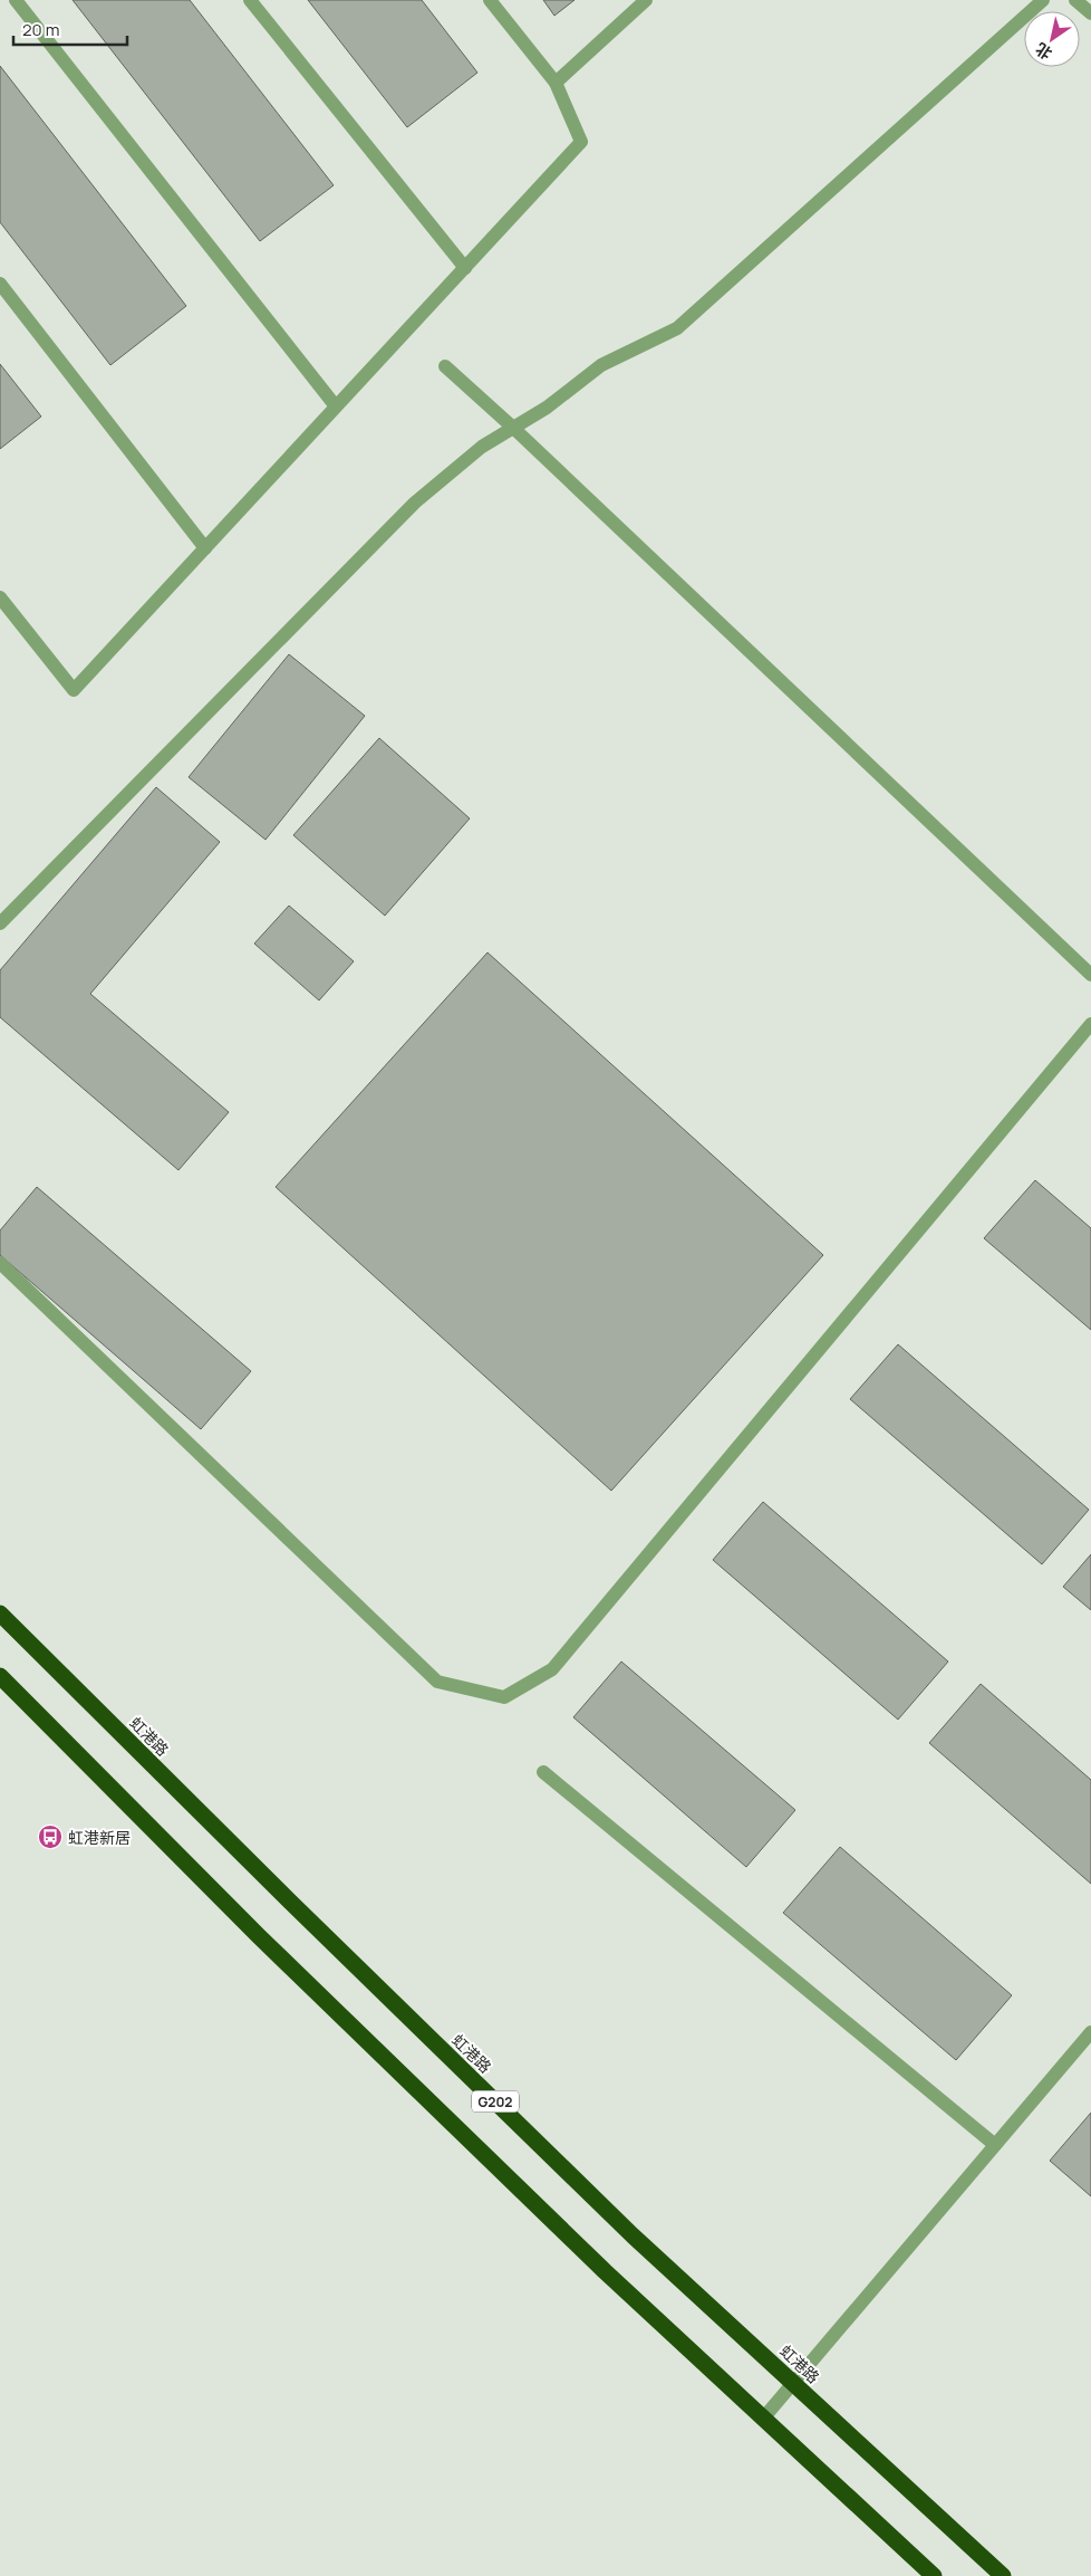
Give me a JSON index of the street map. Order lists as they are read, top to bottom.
{
  "streets": {
    "highway": ["虹港路", "G202"]
  },
  "places": {
    "bus stop": ["虹港新居"]
  },
  "scale_bar": "20 m",
  "north": "bottom left"
}
